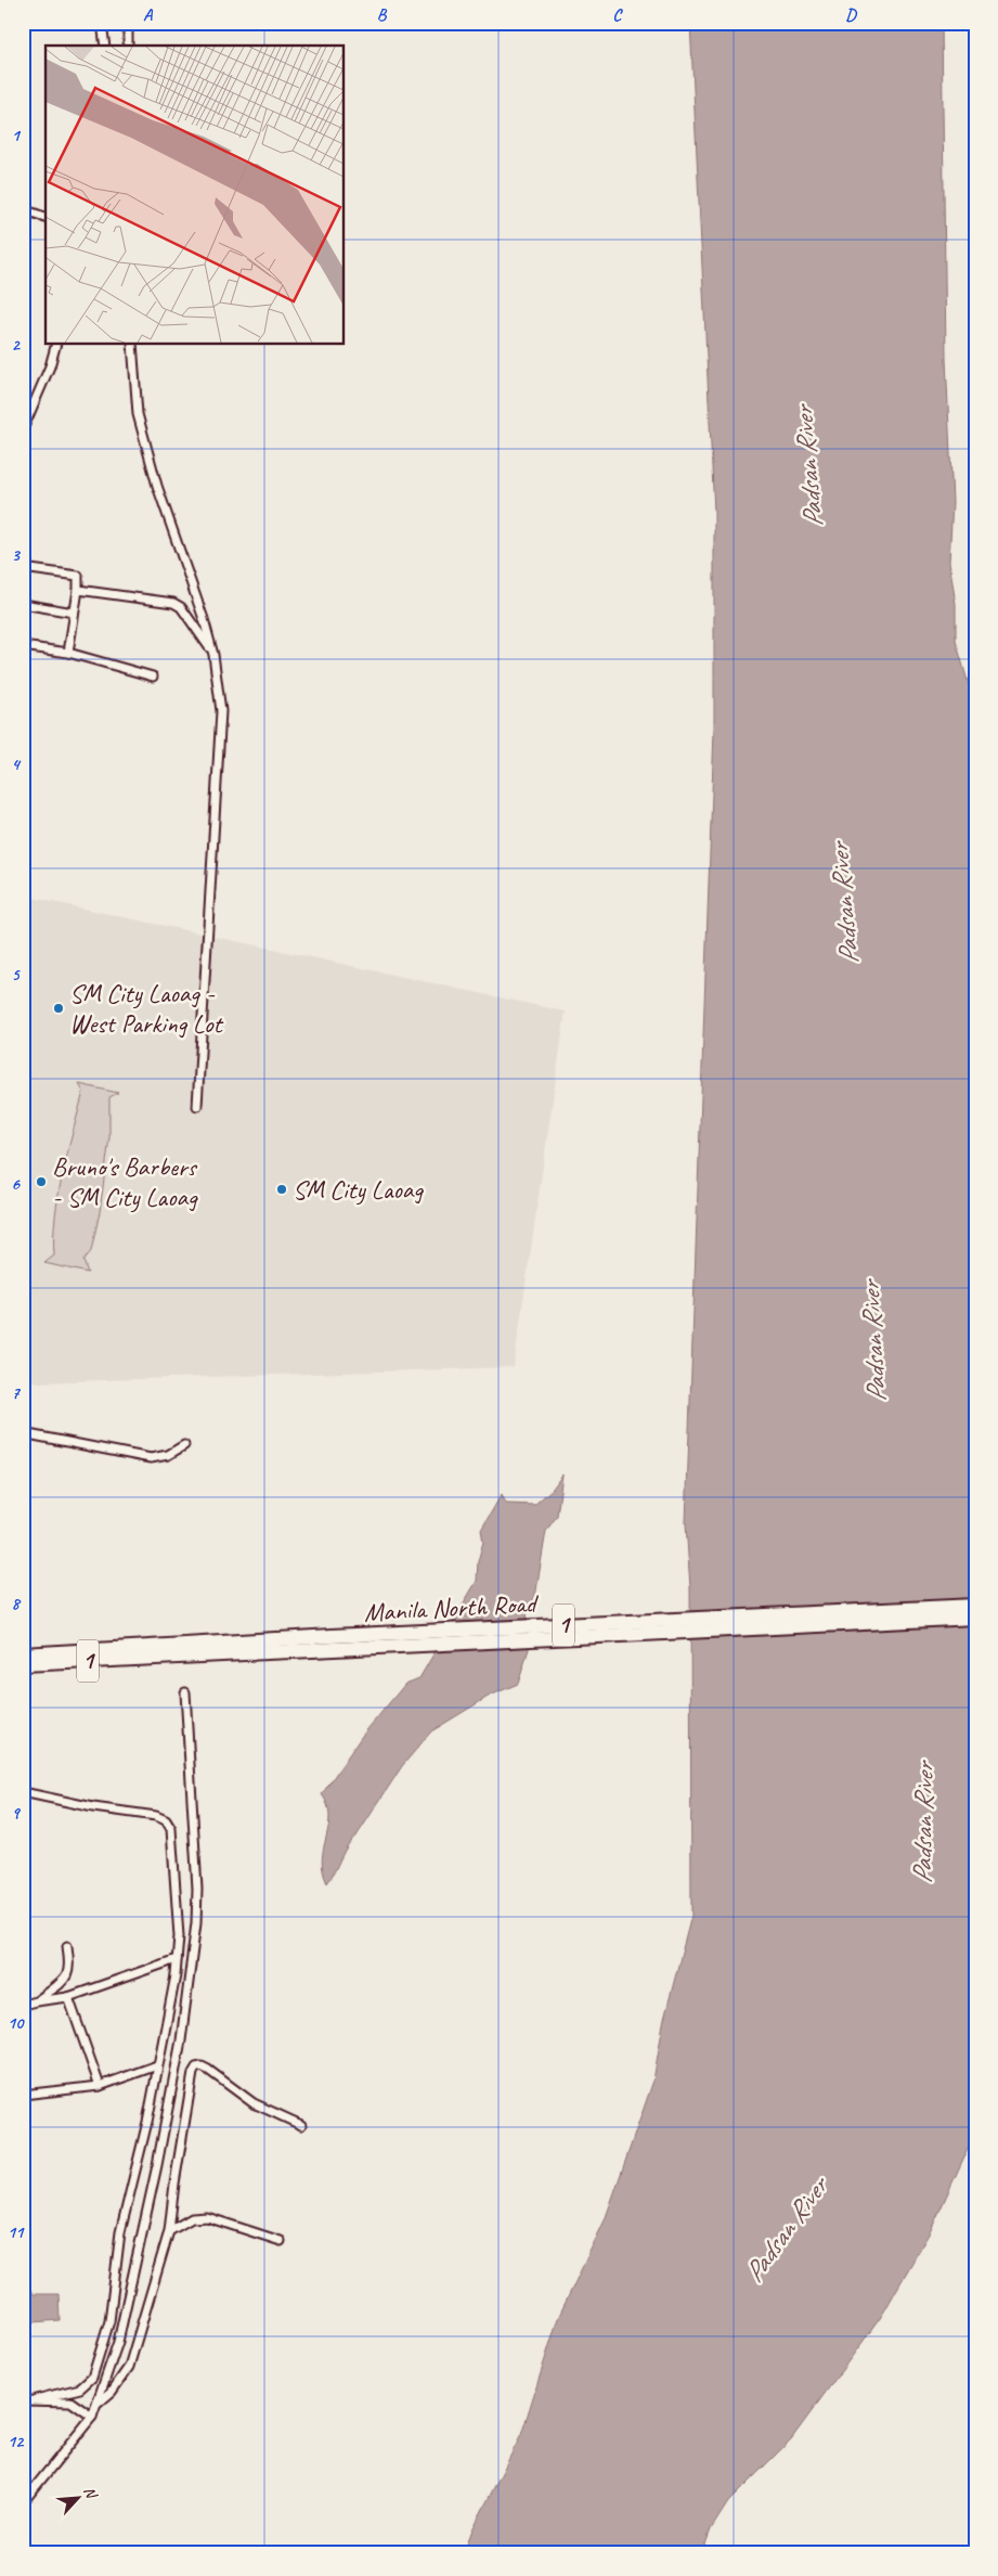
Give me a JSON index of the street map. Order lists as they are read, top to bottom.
{
  "streets": {
    "highway": ["Manila North Road", "1"]
  },
  "water": ["Padsan River"],
  "places": ["SM City Laoag - West Parking Lot", "Bruno's Barbers - SM City Laoag", "SM City Laoag"],
  "north": "top right",
  "grid": {
    "columns": [
      "A",
      "B",
      "C",
      "D"
    ],
    "rows": [
      "1",
      "2",
      "3",
      "4",
      "5",
      "6",
      "7",
      "8",
      "9",
      "10",
      "11",
      "12"
    ]
  }
}
